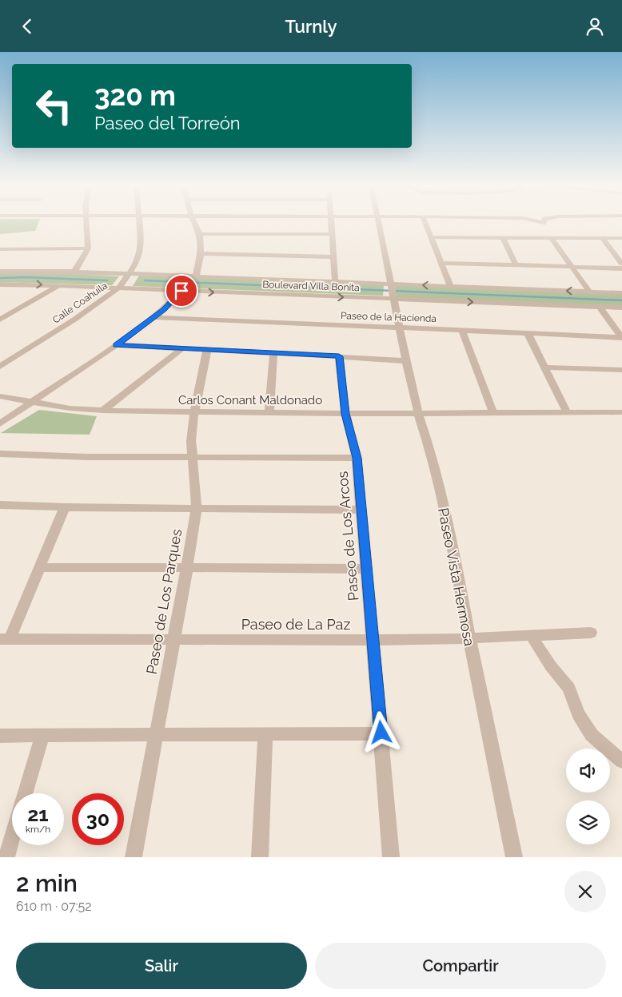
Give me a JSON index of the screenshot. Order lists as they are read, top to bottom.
{
  "streets": {
    "street": [
      "Boulevard Villa Bonita",
      "Calle Coahuila",
      "Paseo de la Hacienda",
      "Carlos Conant Maldonado",
      "Paseo de Los Arcos",
      "Paseo Vista Hermosa",
      "Paseo de Los Parques",
      "Paseo de La Paz"
    ]
  },
  "crossings": [
    ["Boulevard Villa Bonita", "Calle Coahuila"],
    ["Boulevard Villa Bonita", "Paseo Vista Hermosa"],
    ["Paseo de la Hacienda", "Paseo Vista Hermosa"],
    ["Carlos Conant Maldonado", "Paseo de Los Arcos"],
    ["Carlos Conant Maldonado", "Paseo Vista Hermosa"],
    ["Carlos Conant Maldonado", "Paseo de Los Parques"],
    ["Paseo de Los Arcos", "Paseo de La Paz"],
    ["Paseo Vista Hermosa", "Paseo de La Paz"],
    ["Paseo de Los Parques", "Paseo de La Paz"]
  ],
  "page": {
    "header": "Turnly",
    "turn": ["320 m", "Paseo del Torreón"],
    "speed": "21 km/h",
    "limit": "30",
    "heading": ["2 min", "610 m · 07:52"],
    "buttons": ["Salir", "Compartir"]
  }
}
